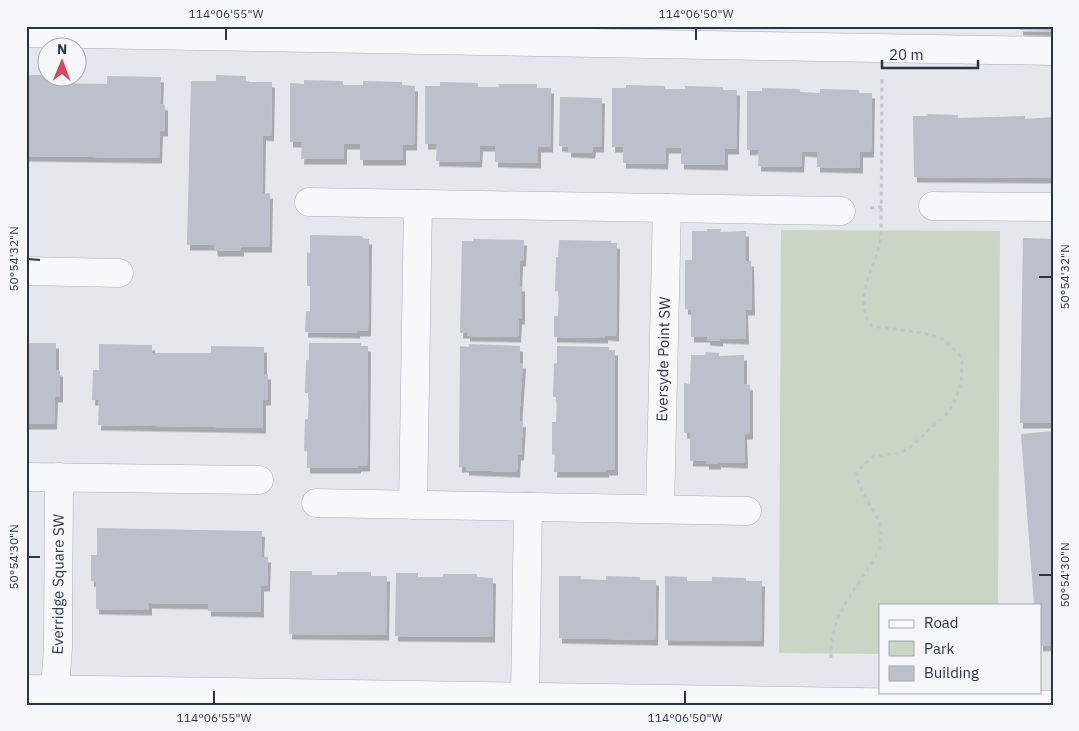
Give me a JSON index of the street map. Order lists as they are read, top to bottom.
{
  "streets": {
    "street": ["Eversyde Point SW", "Everridge Square SW"]
  },
  "legend": ["Road", "Park", "Building"],
  "scale_bar": "20 m",
  "north": "top",
  "coordinates": [
    "114°06'55\"W",
    "114°06'50\"W",
    "50°54'32\"N",
    "50°54'30\"N"
  ]
}
